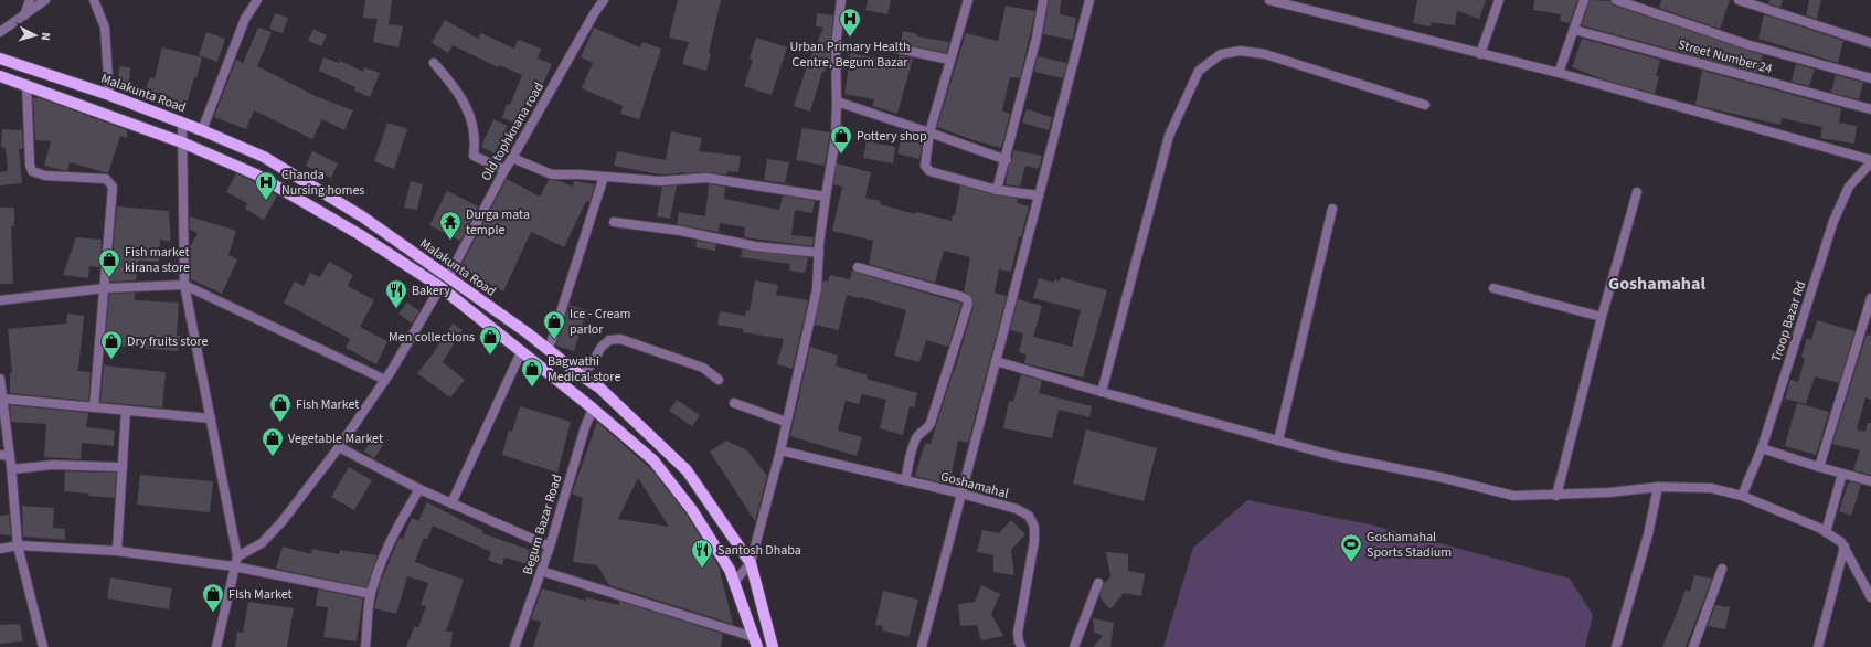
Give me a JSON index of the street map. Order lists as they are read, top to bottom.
{
  "streets": {
    "main road": ["Malakunta Road"],
    "street": [
      "Street Number 24",
      "Old tophknana road",
      "Troop Bazar Rd",
      "Goshamahal",
      "Begum Bazar Road"
    ]
  },
  "crossings": [
    ["Malakunta Road", "Old tophknana road"]
  ],
  "districts": ["Goshamahal"],
  "places": {
    "hospital": ["Urban Primary Health Centre, Begum Bazar", "Chanda Nursing homes"],
    "shop": [
      "Pottery shop",
      "Fish market kirana store",
      "Ice - Cream parlor",
      "Men collections",
      "Dry fruits store",
      "Bagwathi Medical store",
      "Fish Market",
      "Vegetable Market",
      "FIsh Market"
    ],
    "temple": ["Durga mata temple"],
    "restaurant": ["Bakery", "Santosh Dhaba"],
    "sports": ["Goshamahal Sports Stadium"]
  },
  "north": "right"
}
